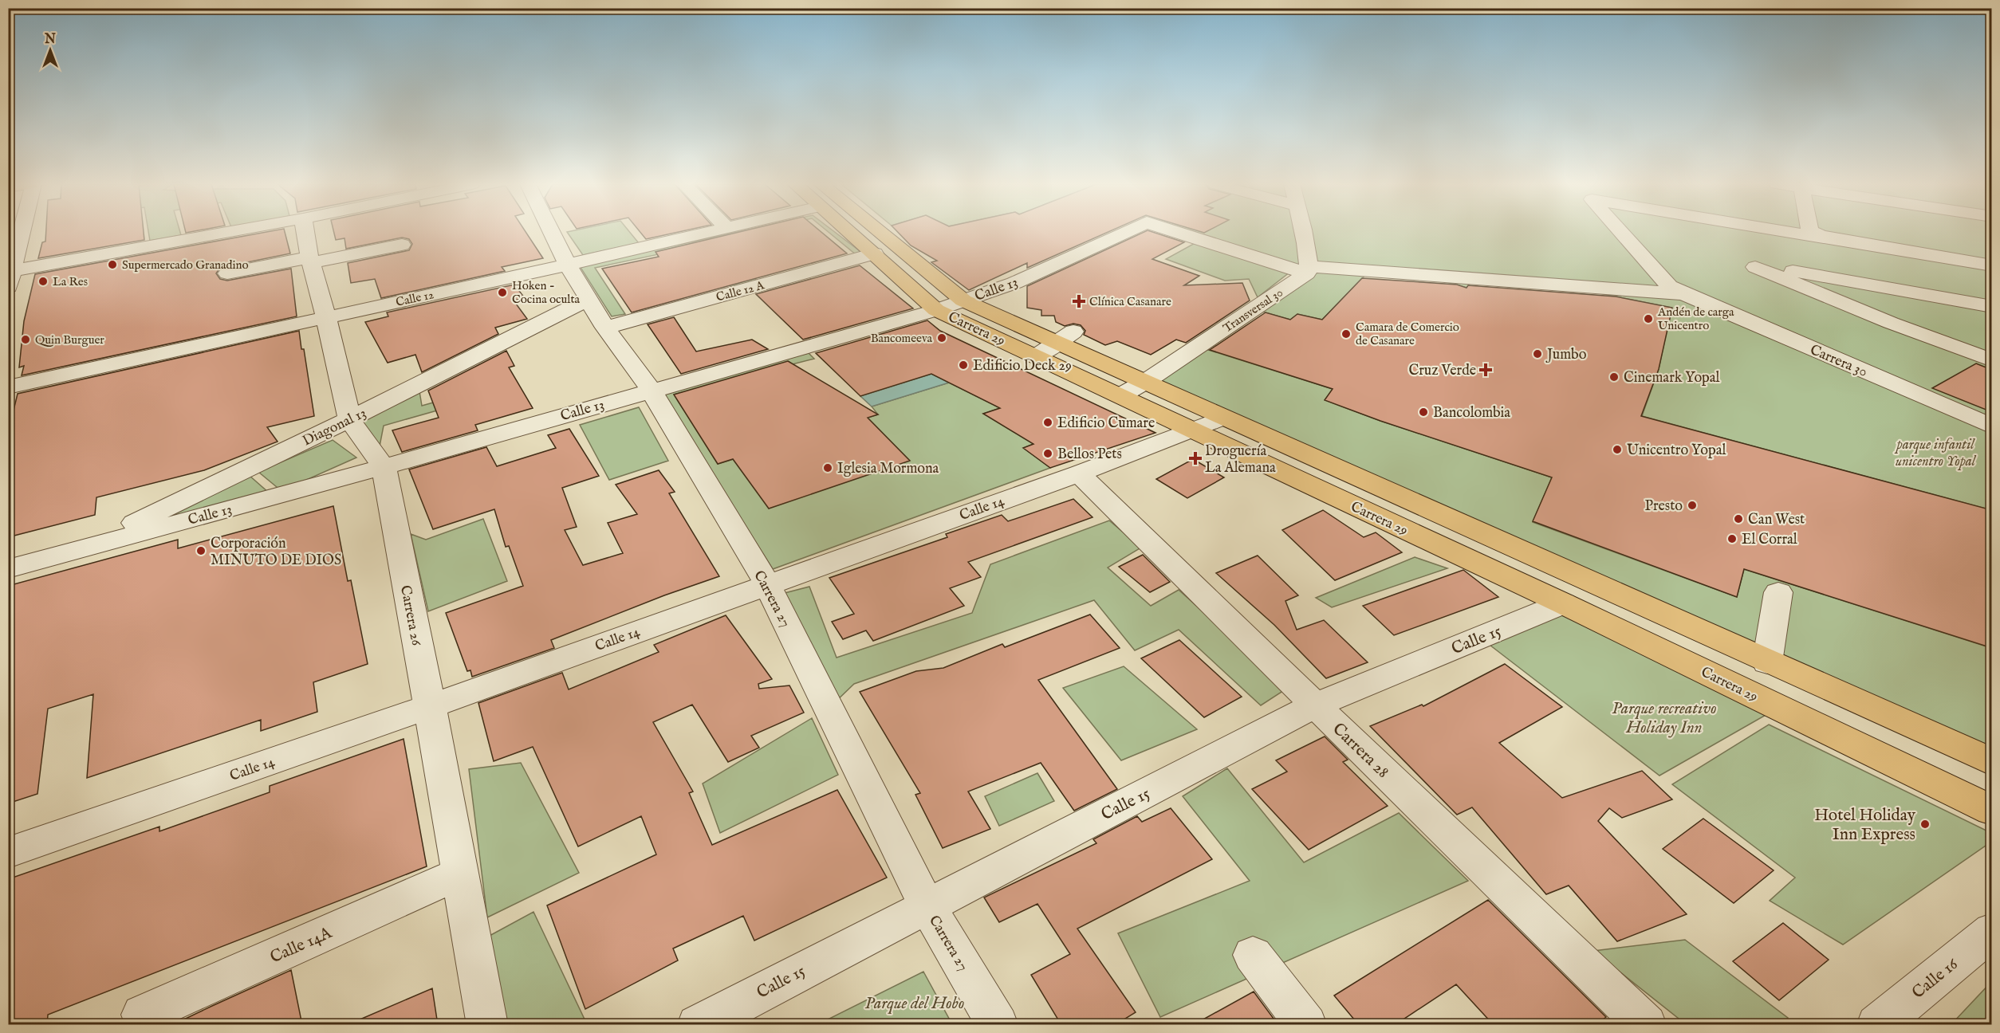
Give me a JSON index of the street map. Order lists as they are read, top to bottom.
{
  "streets": {
    "main road": ["Carrera 29"],
    "street": [
      "Calle 13",
      "Calle 12 A",
      "Calle 12",
      "Transversal 30",
      "Carrera 30",
      "Diagonal 13",
      "Calle 14",
      "Carrera 27",
      "Carrera 26",
      "Calle 15",
      "Carrera 28",
      "Calle 14A",
      "Calle 16"
    ]
  },
  "crossings": [
    ["Calle 13", "Transversal 30"],
    ["Calle 13", "Carrera 29"],
    ["Calle 13", "Diagonal 13"],
    ["Calle 13", "Carrera 27"],
    ["Calle 13", "Carrera 26"],
    ["Calle 12 A", "Carrera 29"],
    ["Calle 12 A", "Carrera 27"],
    ["Calle 12", "Carrera 27"],
    ["Calle 12", "Carrera 26"],
    ["Transversal 30", "Carrera 29"],
    ["Carrera 29", "Calle 14"],
    ["Carrera 29", "Calle 15"],
    ["Diagonal 13", "Carrera 27"],
    ["Diagonal 13", "Carrera 26"],
    ["Calle 14", "Carrera 27"],
    ["Calle 14", "Carrera 26"],
    ["Calle 14", "Carrera 28"],
    ["Carrera 27", "Calle 15"],
    ["Carrera 26", "Calle 14A"],
    ["Calle 15", "Carrera 28"]
  ],
  "parks": ["parque infantil unicentro Yopal", "Parque recreativo Holiday Inn", "Parque del Hobo"],
  "places": {
    "other": [
      "Supermercado Granadino",
      "La Res",
      "Hoken - Cocina oculta",
      "Andén de carga Unicentro",
      "Camara de Comercio de Casanare",
      "Bancomeeva",
      "Quin Burguer",
      "Jumbo",
      "Edificio Deck 29",
      "Cinemark Yopal",
      "Bancolombia",
      "Edificio Cumare",
      "Unicentro Yopal",
      "Bellos Pets",
      "Iglesia Mormona",
      "Presto",
      "Can West",
      "El Corral",
      "Corporación MINUTO DE DIOS",
      "Hotel Holiday Inn Express"
    ],
    "health": ["Clínica Casanare", "Cruz Verde", "Droguería La Alemana"]
  },
  "north": "top"
}
